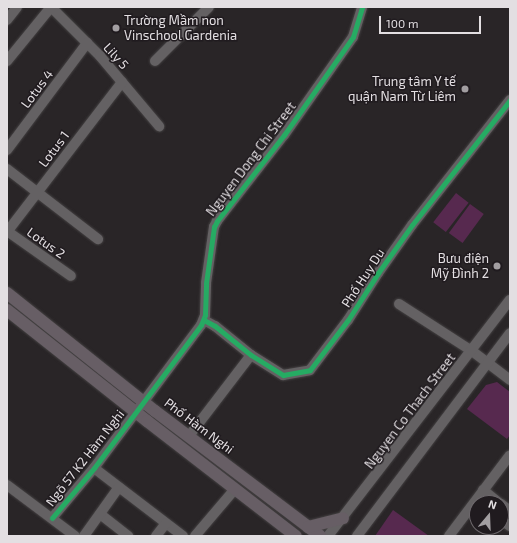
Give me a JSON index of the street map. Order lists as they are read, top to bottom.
{
  "streets": {
    "main road": ["Phố Hàm Nghi"],
    "street": [
      "Lily 5",
      "Lotus 4",
      "Lotus 1",
      "Nguyen Dong Chi Street",
      "Lotus 2",
      "Phố Huy Du",
      "Nguyen Co Thach Street",
      "Ngõ 57 K2 Hàm Nghi"
    ]
  },
  "crossings": [
    ["Lily 5", "Lotus 4"],
    ["Lily 5", "Lotus 1"],
    ["Lotus 1", "Lotus 2"],
    ["Nguyen Dong Chi Street", "Phố Huy Du"]
  ],
  "places": ["Trường Mầm non Vinschool Gardenia", "Trung tâm Y tế quận Nam Từ Liêm", "Bưu điện Mỹ Đình 2"],
  "scale_bar": "100 m",
  "north": "top"
}
